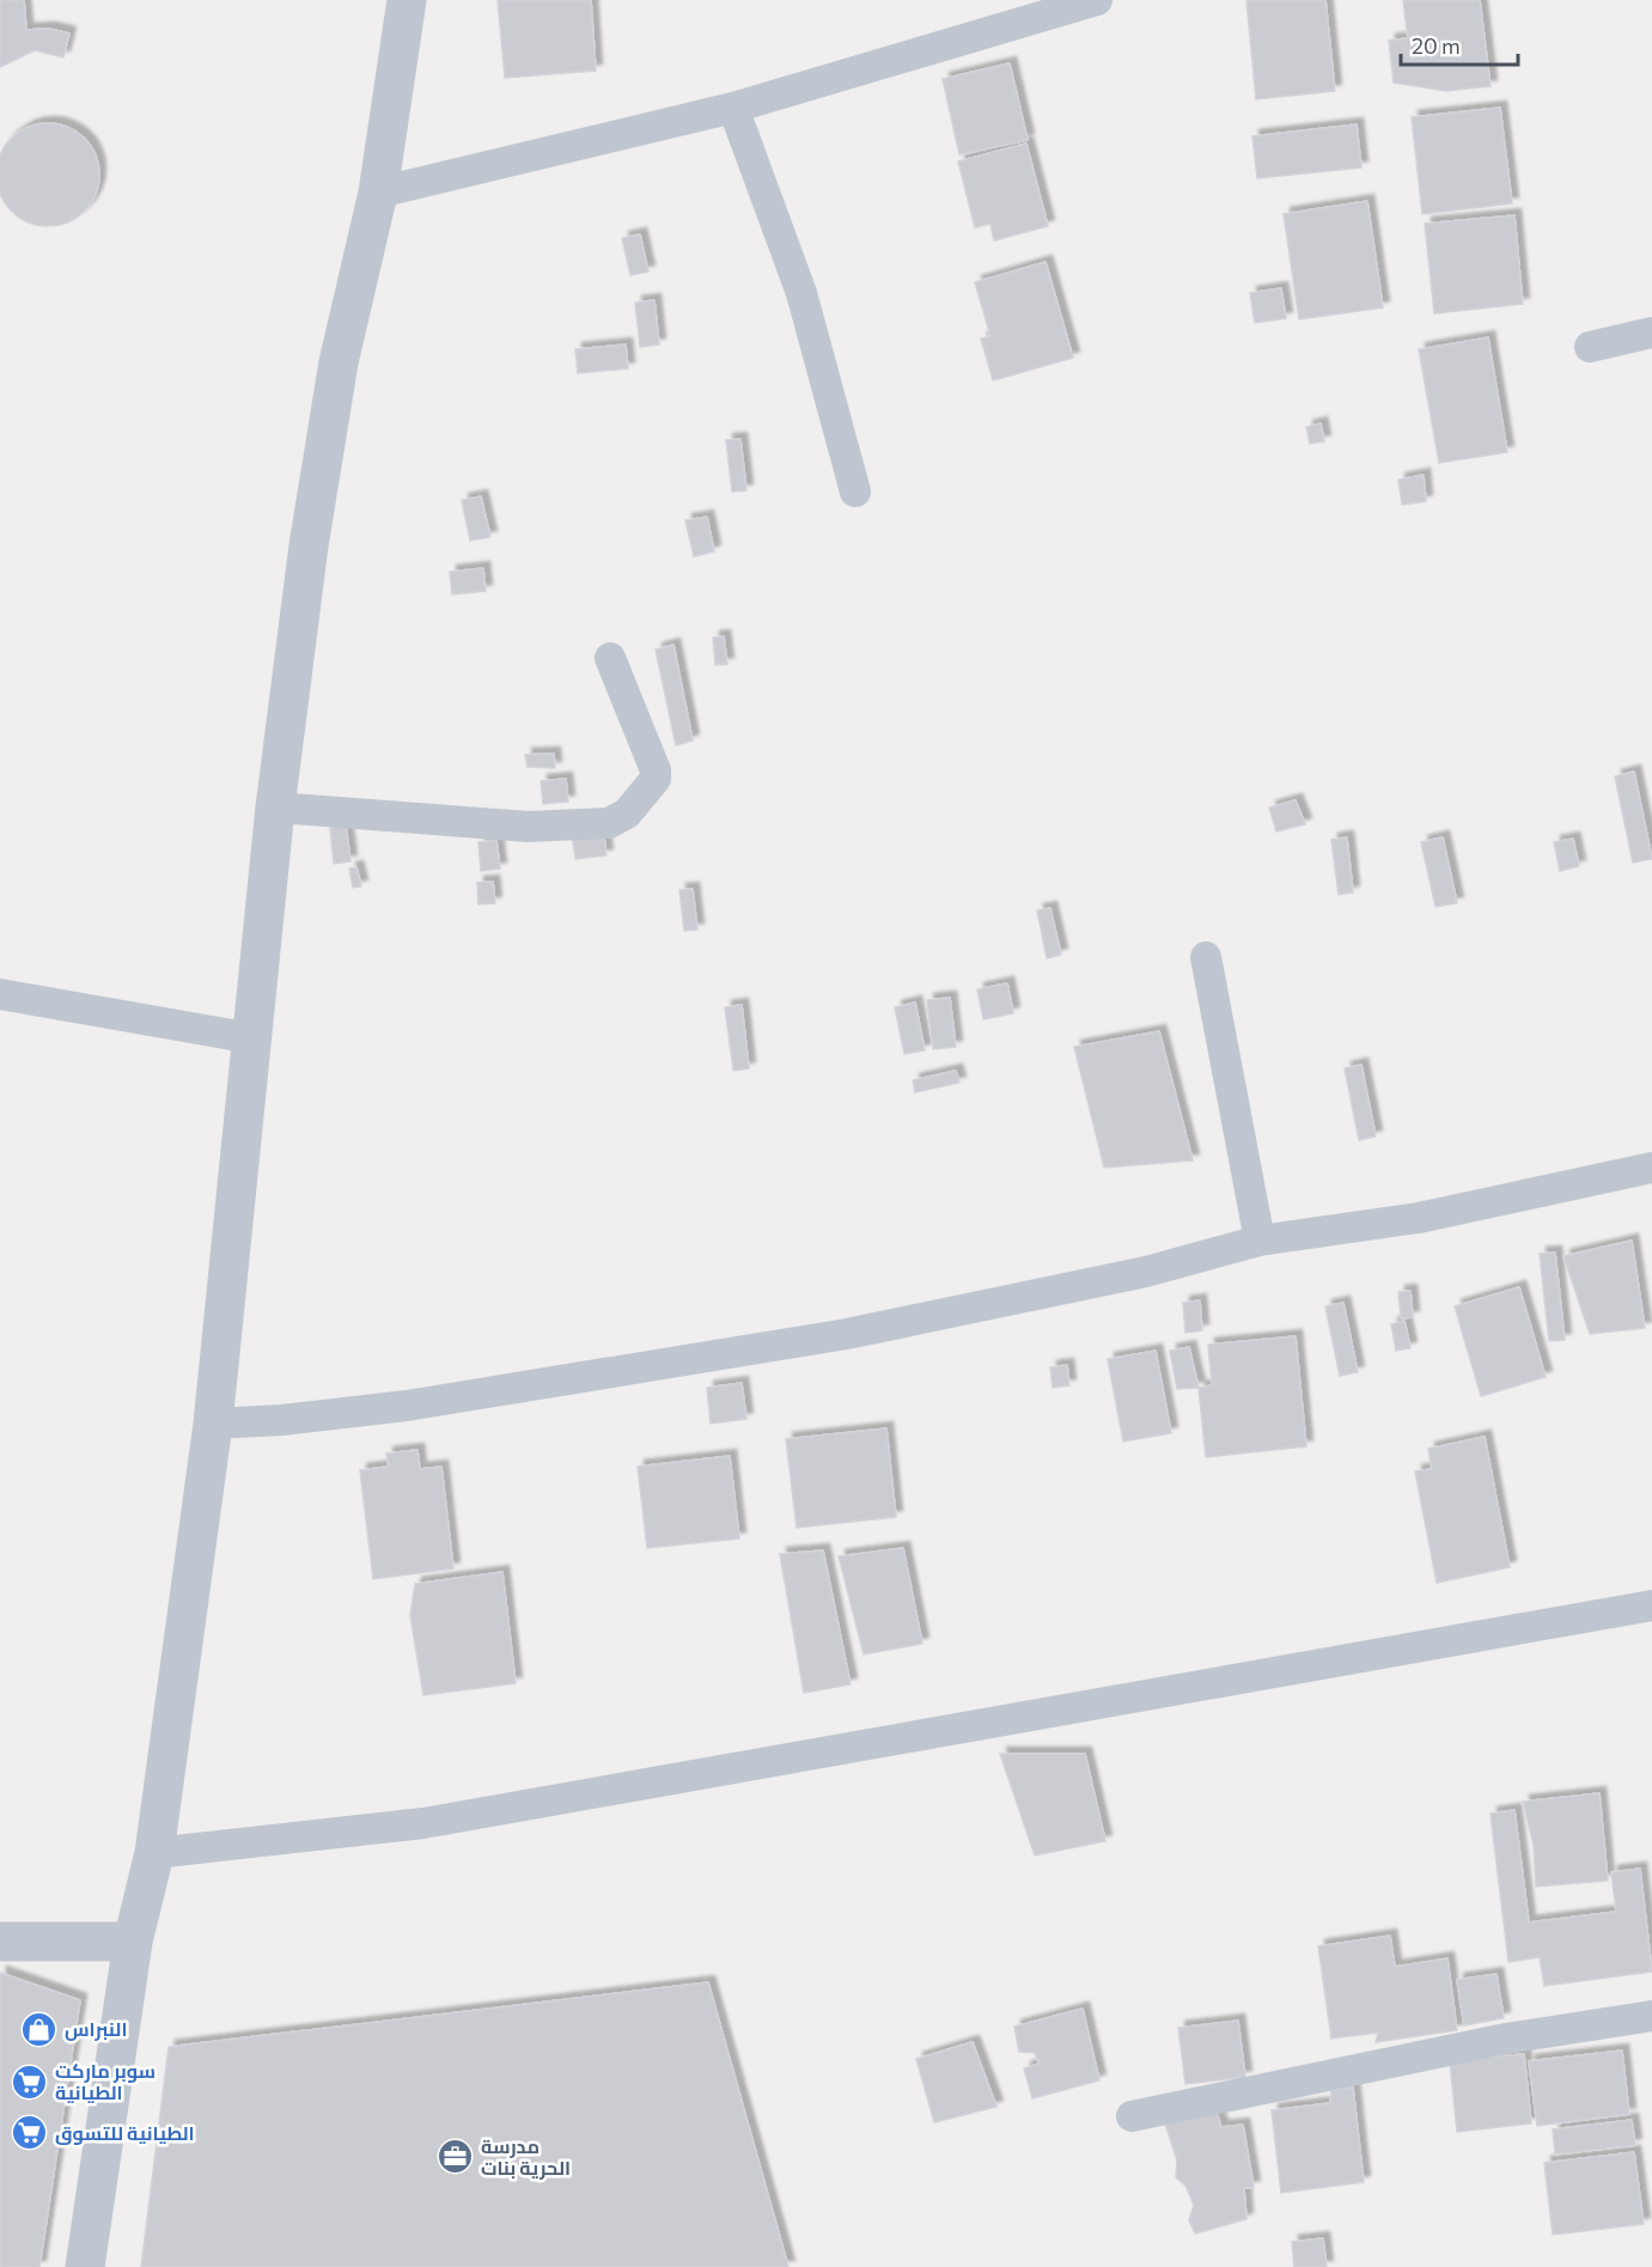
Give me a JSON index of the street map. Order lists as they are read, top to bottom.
{
  "places": {
    "shop": ["النبراس"],
    "supermarket": ["سوبر ماركت الطيانية", "الطيانية للتسوق"],
    "office": ["مدرسة الحرية بنات"]
  },
  "scale_bar": "20 m"
}
